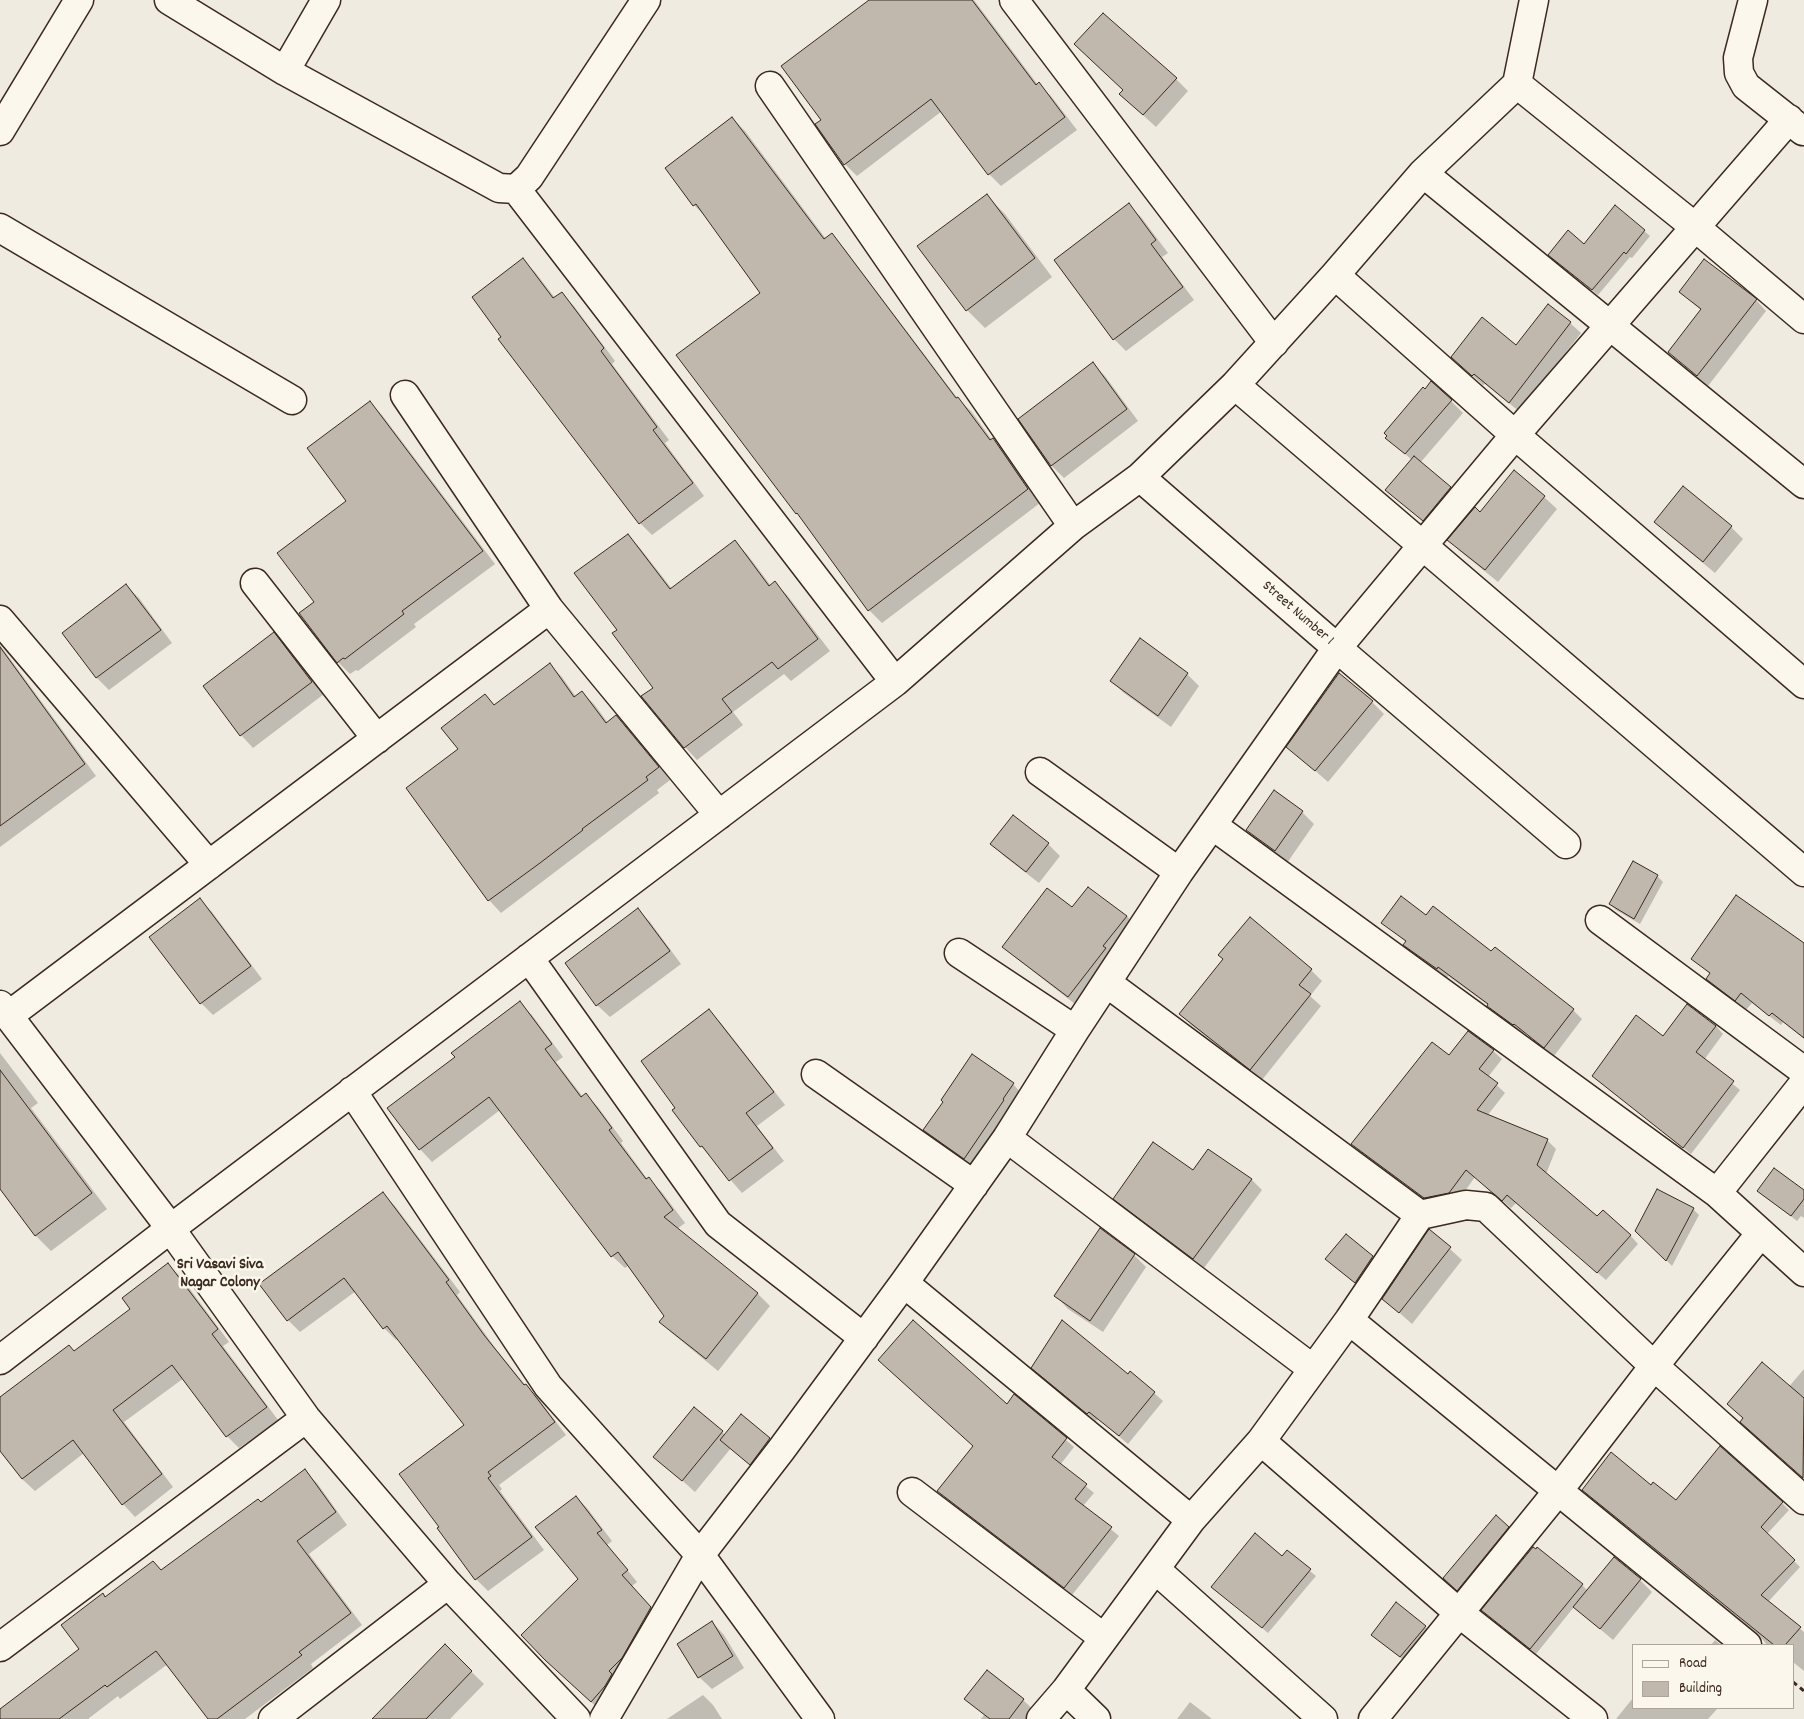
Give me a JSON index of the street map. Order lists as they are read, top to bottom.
{
  "streets": {
    "street": ["Street Number 1"]
  },
  "districts": ["Sri Vasavi Siva Nagar Colony"],
  "legend": ["Road", "Building"]
}
